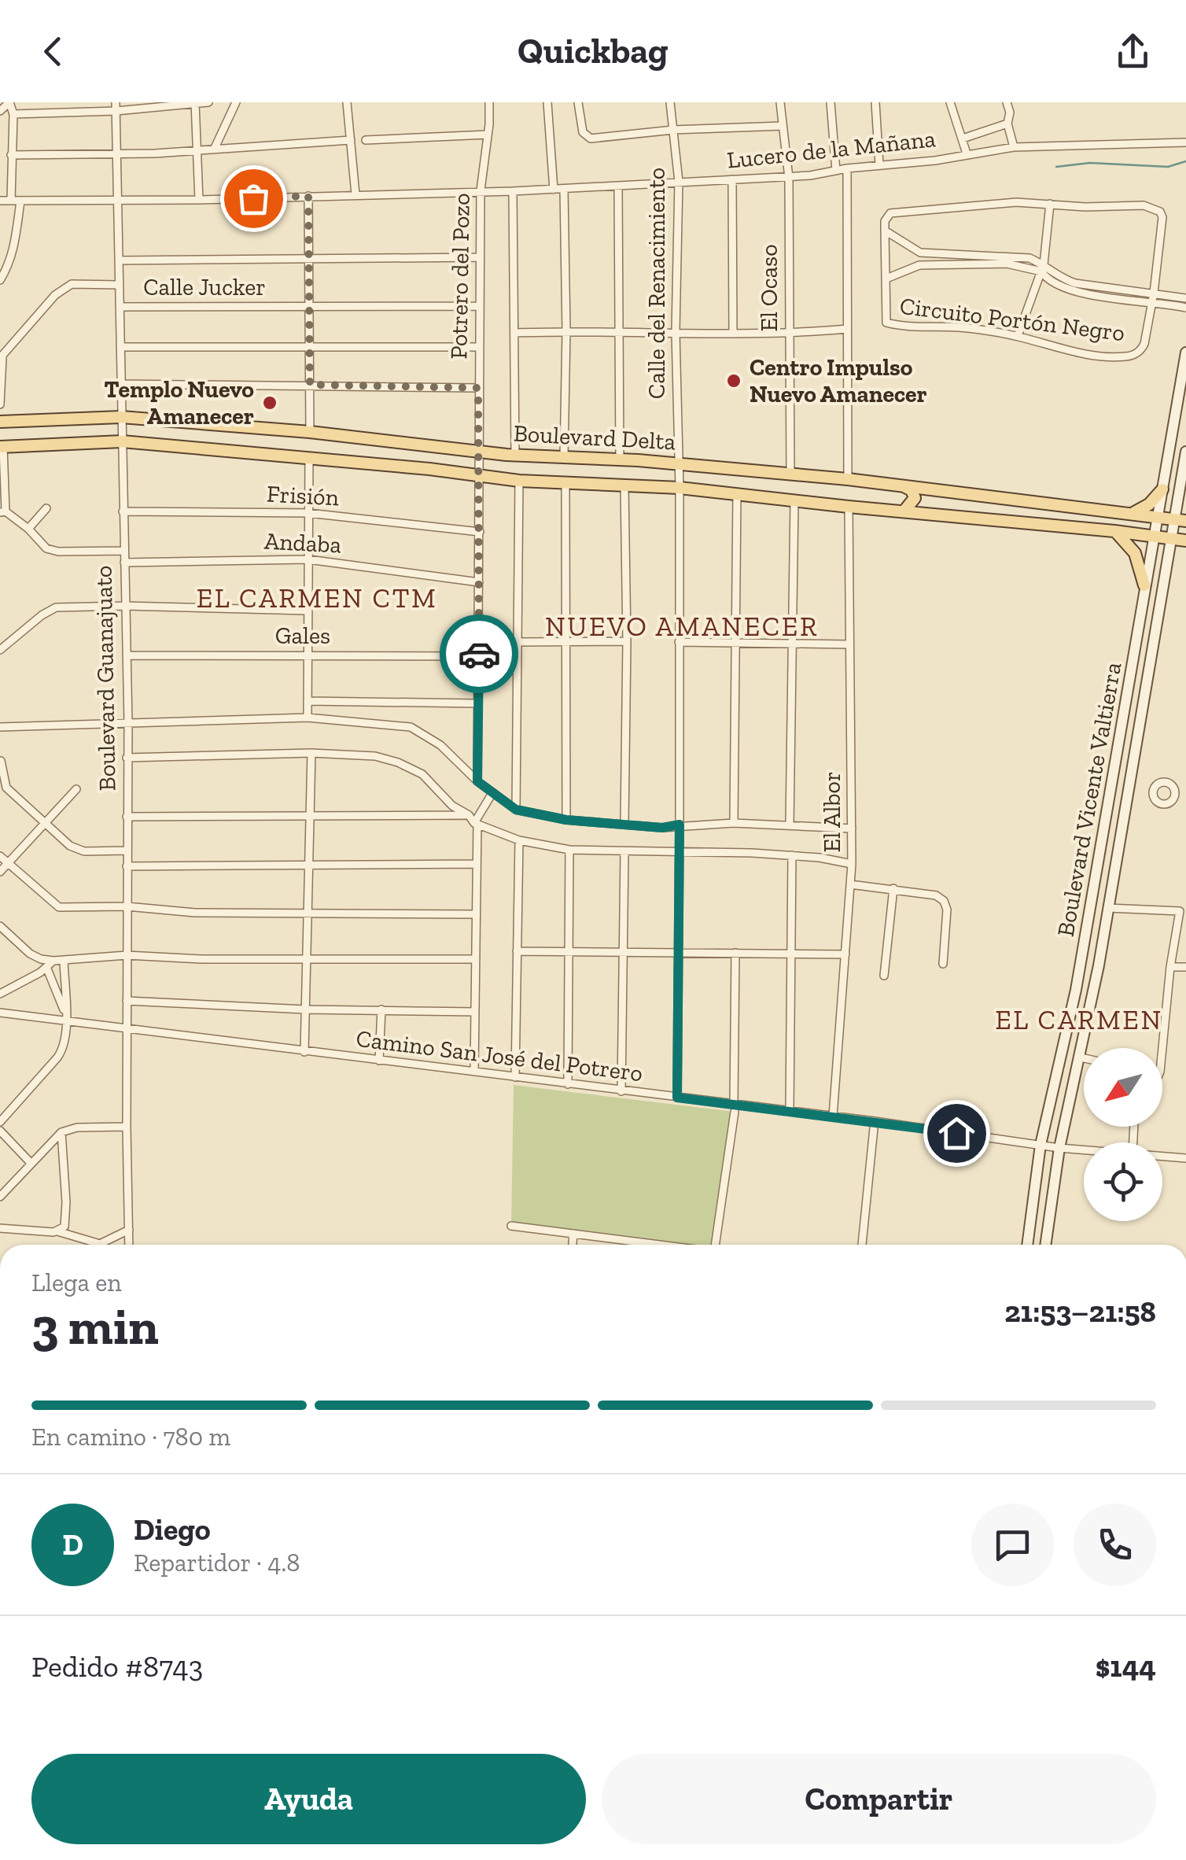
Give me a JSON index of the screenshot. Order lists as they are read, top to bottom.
{
  "streets": {
    "main road": ["Boulevard Delta", "Boulevard Vicente Valtierra"],
    "street": [
      "Lucero de la Mañana",
      "Potrero del Pozo",
      "Calle del Renacimiento",
      "Calle Jucker",
      "El Ocaso",
      "Circuito Portón Negro",
      "Frisión",
      "Andaba",
      "Gales",
      "Boulevard Guanajuato",
      "El Albor",
      "Camino San José del Potrero"
    ]
  },
  "crossings": [
    ["Lucero de la Mañana", "Potrero del Pozo"],
    ["Lucero de la Mañana", "Calle del Renacimiento"],
    ["Lucero de la Mañana", "El Ocaso"],
    ["Lucero de la Mañana", "Boulevard Guanajuato"],
    ["Potrero del Pozo", "Calle Jucker"],
    ["Potrero del Pozo", "Boulevard Delta"],
    ["Potrero del Pozo", "Frisión"],
    ["Potrero del Pozo", "Andaba"],
    ["Potrero del Pozo", "Gales"],
    ["Calle del Renacimiento", "Boulevard Delta"],
    ["Calle del Renacimiento", "Camino San José del Potrero"],
    ["Calle Jucker", "Boulevard Guanajuato"],
    ["El Ocaso", "Boulevard Delta"],
    ["Boulevard Delta", "Boulevard Guanajuato"],
    ["Boulevard Delta", "Boulevard Vicente Valtierra"],
    ["Boulevard Delta", "El Albor"],
    ["Frisión", "Boulevard Guanajuato"],
    ["Andaba", "Boulevard Guanajuato"],
    ["Gales", "Boulevard Guanajuato"],
    ["Boulevard Guanajuato", "Camino San José del Potrero"],
    ["Boulevard Vicente Valtierra", "Camino San José del Potrero"],
    ["El Albor", "Camino San José del Potrero"]
  ],
  "districts": ["EL CARMEN CTM", "NUEVO AMANECER", "EL CARMEN"],
  "places": ["Centro Impulso Nuevo Amanecer", "Templo Nuevo Amanecer"],
  "north": "bottom left",
  "page": {
    "header": "Quickbag",
    "heading": ["3 min", "Llega en", "21:53–21:58"],
    "panel": [
      "Diego",
      "Repartidor · 4.8",
      "Pedido #8743",
      "$144"
    ],
    "bar": "En camino · 780 m",
    "round": "D",
    "buttons": ["Ayuda", "Compartir"]
  }
}
